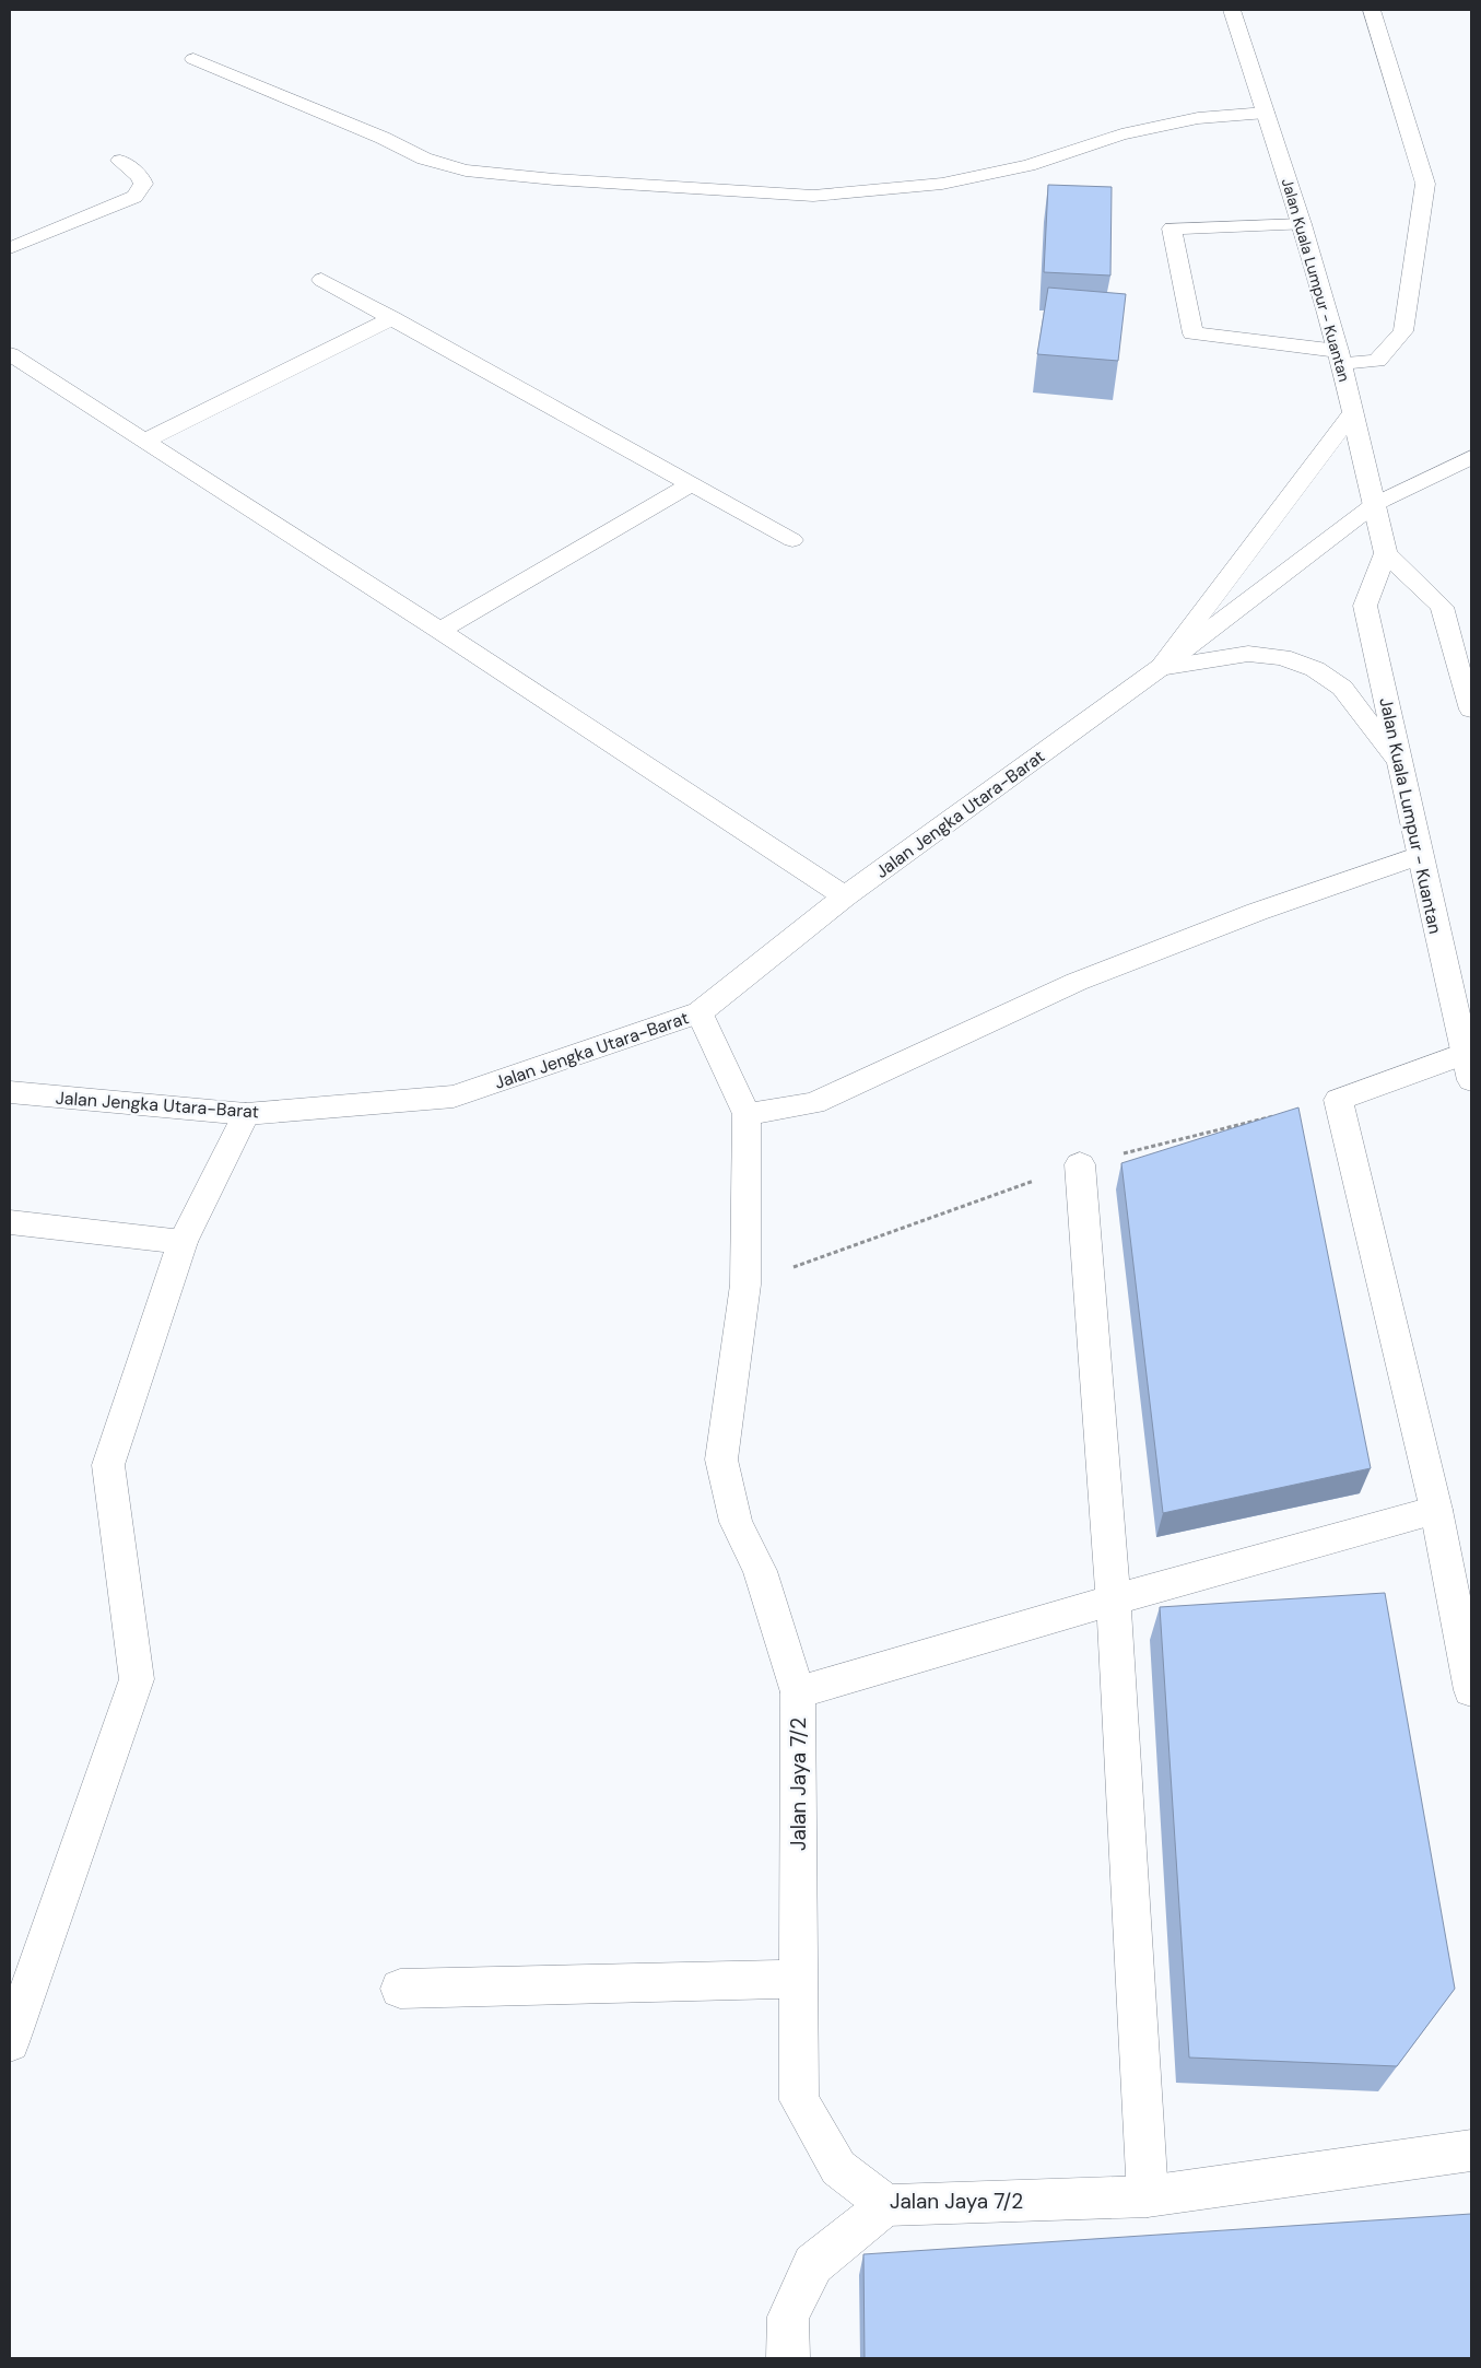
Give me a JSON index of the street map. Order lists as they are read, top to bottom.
{
  "streets": {
    "main road": ["Jalan Kuala Lumpur - Kuantan", "Jalan Jengka Utara-Barat", "Jalan Jaya 7/2"]
  },
  "crossings": [
    ["Jalan Kuala Lumpur - Kuantan", "Jalan Jengka Utara-Barat"]
  ]
}
